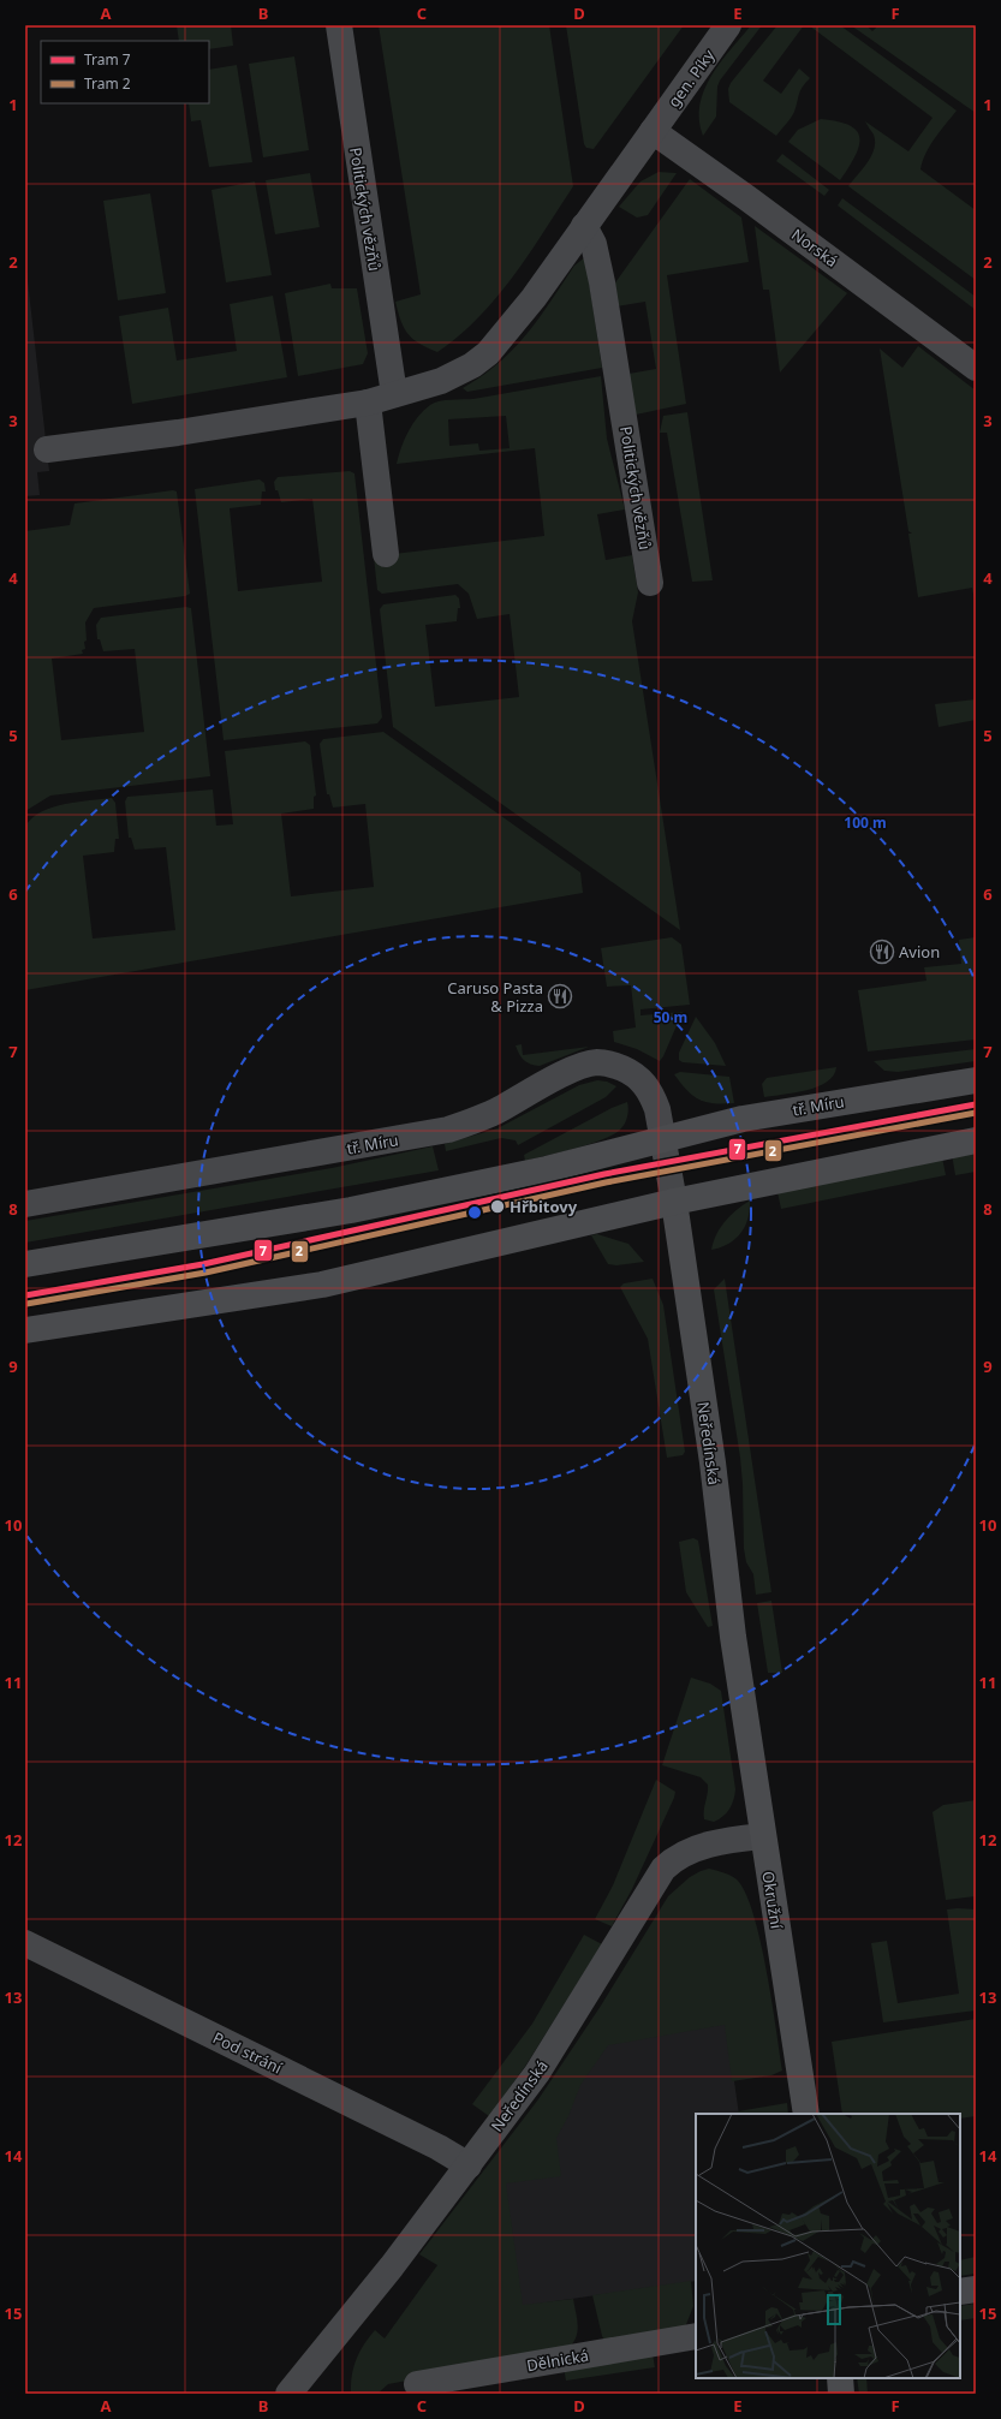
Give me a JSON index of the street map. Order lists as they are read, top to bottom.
{
  "streets": {
    "main road": ["tř. Míru", "Neředínská", "Okružní"],
    "street": [
      "gen. Píky",
      "Politických vězňů",
      "Norská",
      "Pod strání",
      "Dělnická"
    ]
  },
  "crossings": [
    ["gen. Píky", "Norská"],
    ["tř. Míru", "Neředínská"],
    ["Neředínská", "Okružní"],
    ["Neředínská", "Pod strání"]
  ],
  "places": {
    "restaurant": ["Avion", "Caruso Pasta & Pizza"],
    "other": ["Hřbitovy"]
  },
  "lines": ["tram line 7", "tram line 2"],
  "legend": ["Tram 7", "Tram 2"],
  "grid": {
    "columns": [
      "A",
      "B",
      "C",
      "D",
      "E",
      "F"
    ],
    "rows": [
      "1",
      "2",
      "3",
      "4",
      "5",
      "6",
      "7",
      "8",
      "9",
      "10",
      "11",
      "12",
      "13",
      "14",
      "15"
    ]
  },
  "rings": ["100 m", "50 m"]
}
